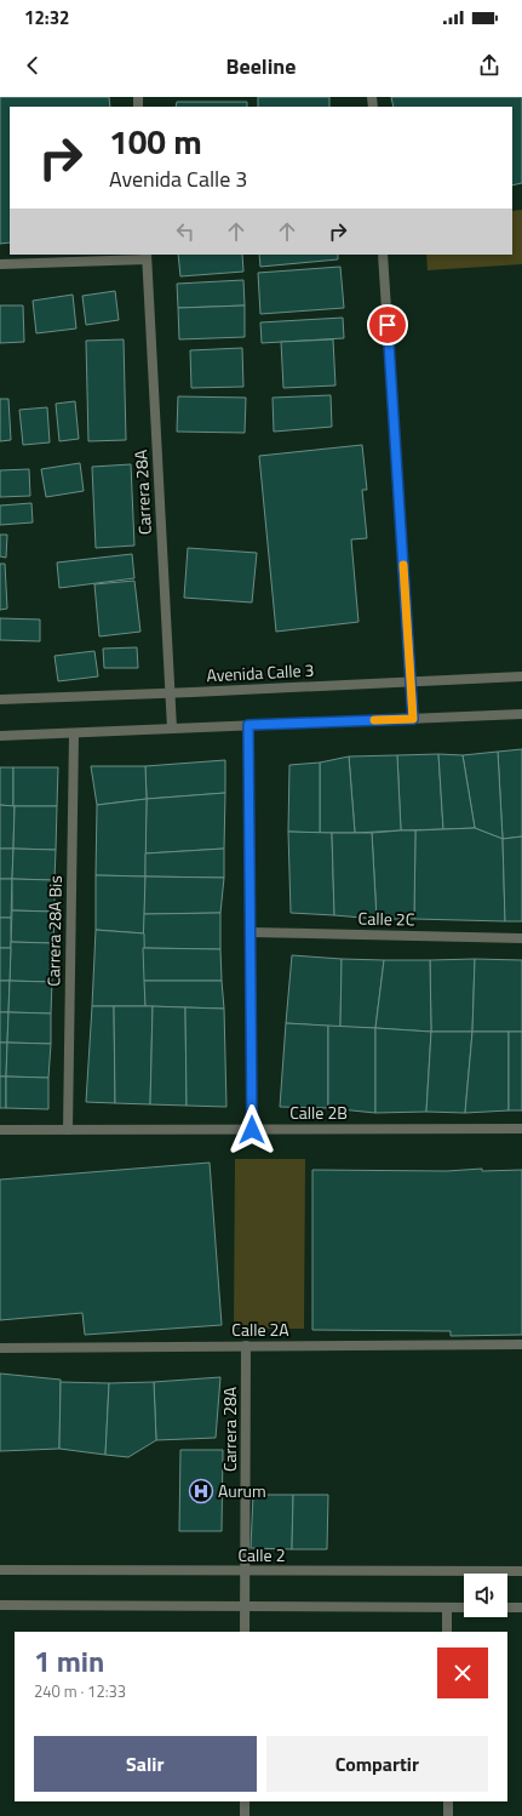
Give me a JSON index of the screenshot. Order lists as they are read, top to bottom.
{
  "streets": {
    "street": [
      "Carrera 28A",
      "Avenida Calle 3",
      "Calle 2C",
      "Carrera 28A Bis",
      "Calle 2B",
      "Calle 2A",
      "Calle 2"
    ]
  },
  "crossings": [
    ["Carrera 28A", "Avenida Calle 3"],
    ["Carrera 28A", "Calle 2A"],
    ["Carrera 28A", "Calle 2"],
    ["Carrera 28A Bis", "Calle 2B"]
  ],
  "places": {
    "hospital": ["Aurum"]
  },
  "page": {
    "status": "12:32",
    "header": "Beeline",
    "turn": ["100 m", "Avenida Calle 3"],
    "heading": ["1 min", "240 m · 12:33"],
    "buttons": ["Salir", "Compartir"]
  }
}
